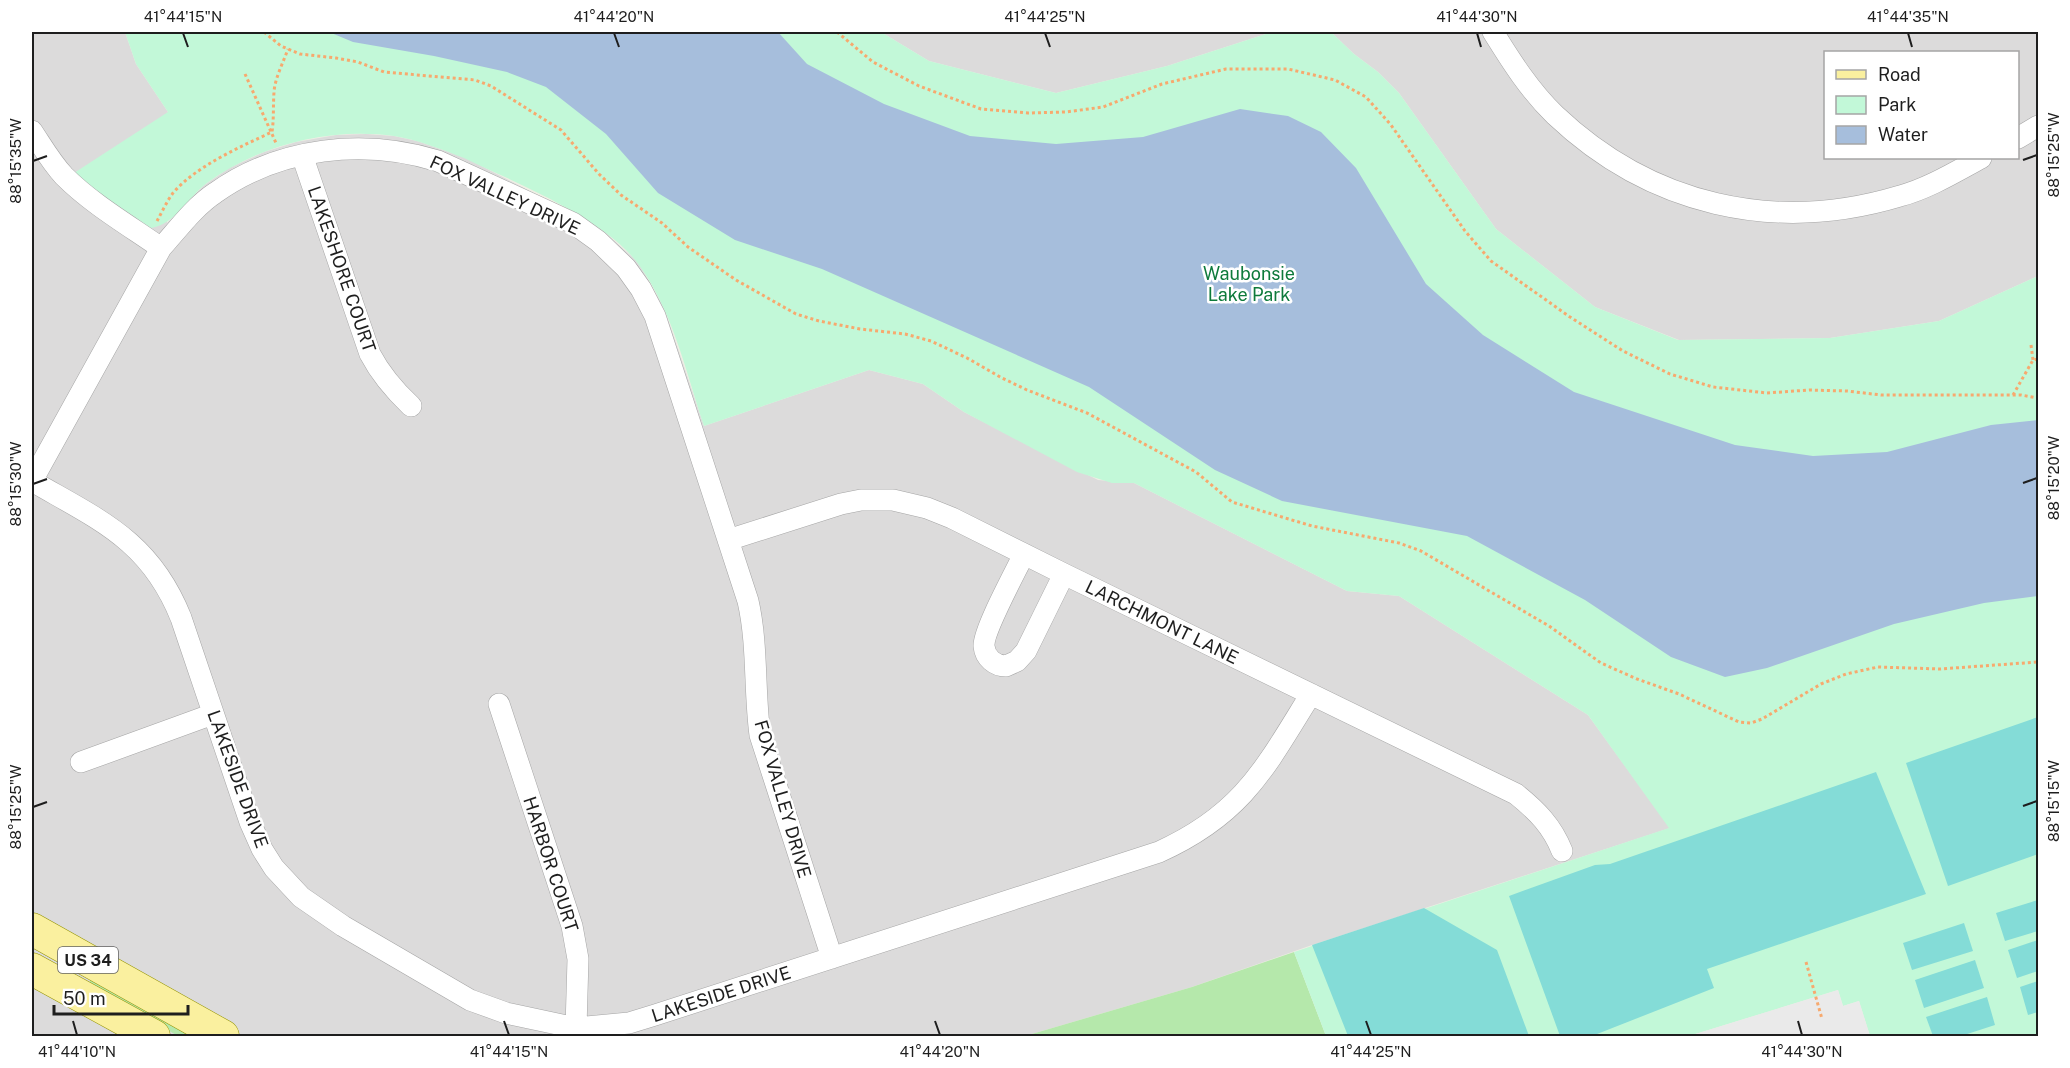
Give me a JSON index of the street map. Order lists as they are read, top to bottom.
{
  "streets": {
    "main road": ["US 34"],
    "street": [
      "FOX VALLEY DRIVE",
      "LAKESHORE COURT",
      "LARCHMONT LANE",
      "LAKESIDE DRIVE",
      "HARBOR COURT"
    ]
  },
  "crossings": [
    ["FOX VALLEY DRIVE", "LAKESHORE COURT"],
    ["FOX VALLEY DRIVE", "LARCHMONT LANE"],
    ["FOX VALLEY DRIVE", "LAKESIDE DRIVE"],
    ["LARCHMONT LANE", "LAKESIDE DRIVE"],
    ["LAKESIDE DRIVE", "HARBOR COURT"]
  ],
  "parks": ["Waubonsie Lake Park"],
  "legend": ["Road", "Park", "Water"],
  "scale_bar": "50 m",
  "coordinates": [
    "41°44'15\"N",
    "41°44'20\"N",
    "41°44'25\"N",
    "41°44'30\"N",
    "41°44'35\"N",
    "88°15'25\"W",
    "88°15'35\"W",
    "88°15'20\"W",
    "88°15'30\"W",
    "88°15'15\"W",
    "41°44'10\"N"
  ]
}
